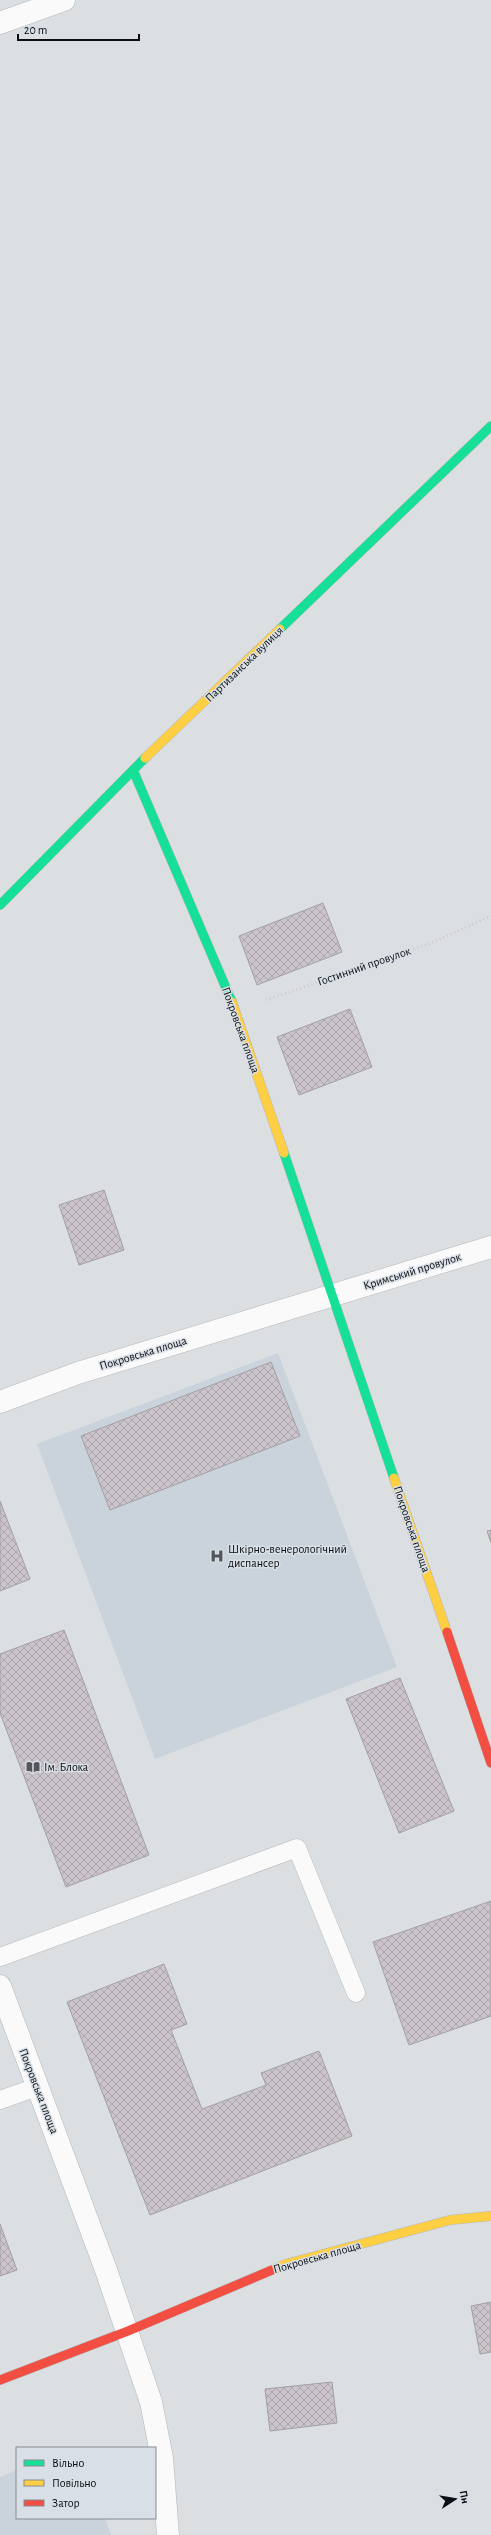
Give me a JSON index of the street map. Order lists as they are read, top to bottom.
{
  "streets": {
    "main road": ["Партизанська вулиця", "Покровська площа"],
    "street": ["Кримський провулок"],
    "path": ["Гостинний провулок"]
  },
  "crossings": [
    ["Партизанська вулиця", "Покровська площа"],
    ["Гостинний провулок", "Покровська площа"],
    ["Покровська площа", "Кримський провулок"]
  ],
  "places": {
    "hospital": ["Шкірно-венерологічний диспансер"],
    "library": ["Ім. Блока"]
  },
  "legend": ["Вільно", "Повільно", "Затор"],
  "scale_bar": "20 m",
  "north": "right"
}
